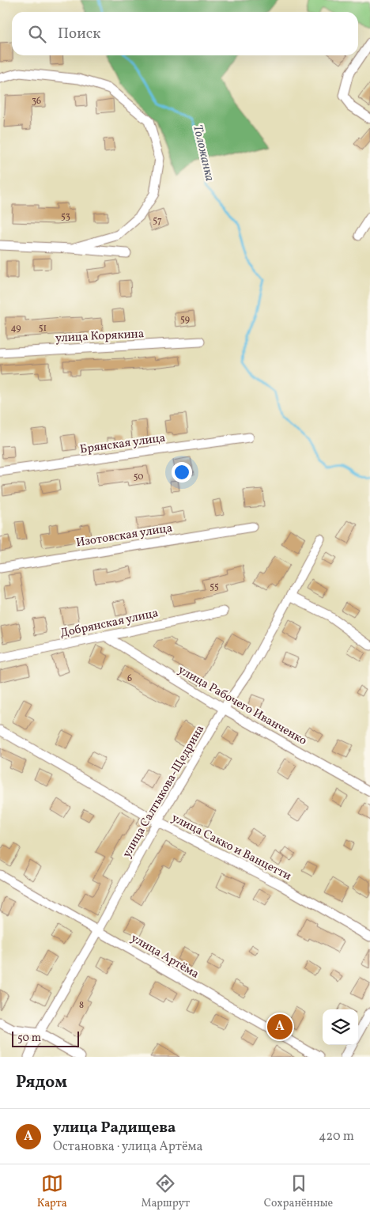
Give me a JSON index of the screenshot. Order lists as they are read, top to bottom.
{
  "streets": {
    "street": [
      "улица Корякина",
      "Брянская улица",
      "Изотовская улица",
      "Добрянская улица",
      "улица Рабочего Иванченко",
      "улица Салтыкова-Щедрина",
      "улица Сакко и Ванцетти",
      "улица Артёма"
    ]
  },
  "crossings": [
    ["Добрянская улица", "улица Рабочего Иванченко"],
    ["улица Рабочего Иванченко", "улица Салтыкова-Щедрина"],
    ["улица Салтыкова-Щедрина", "улица Сакко и Ванцетти"],
    ["улица Салтыкова-Щедрина", "улица Артёма"]
  ],
  "water": ["Толожанка"],
  "house_numbers": [
    "36",
    "53",
    "57",
    "59",
    "49",
    "51",
    "50",
    "55",
    "6",
    "8"
  ],
  "scale_bar": "50 m",
  "page": {
    "search": "Поиск",
    "pins": "A",
    "scale": "50 m",
    "heading": "Рядом",
    "list": [
      {
        "mark": "A",
        "name": "улица Радищева",
        "note": "Остановка · улица Артёма",
        "value": "420 m"
      }
    ],
    "nav": ["Карта", "Маршрут", "Сохранённые"]
  }
}
